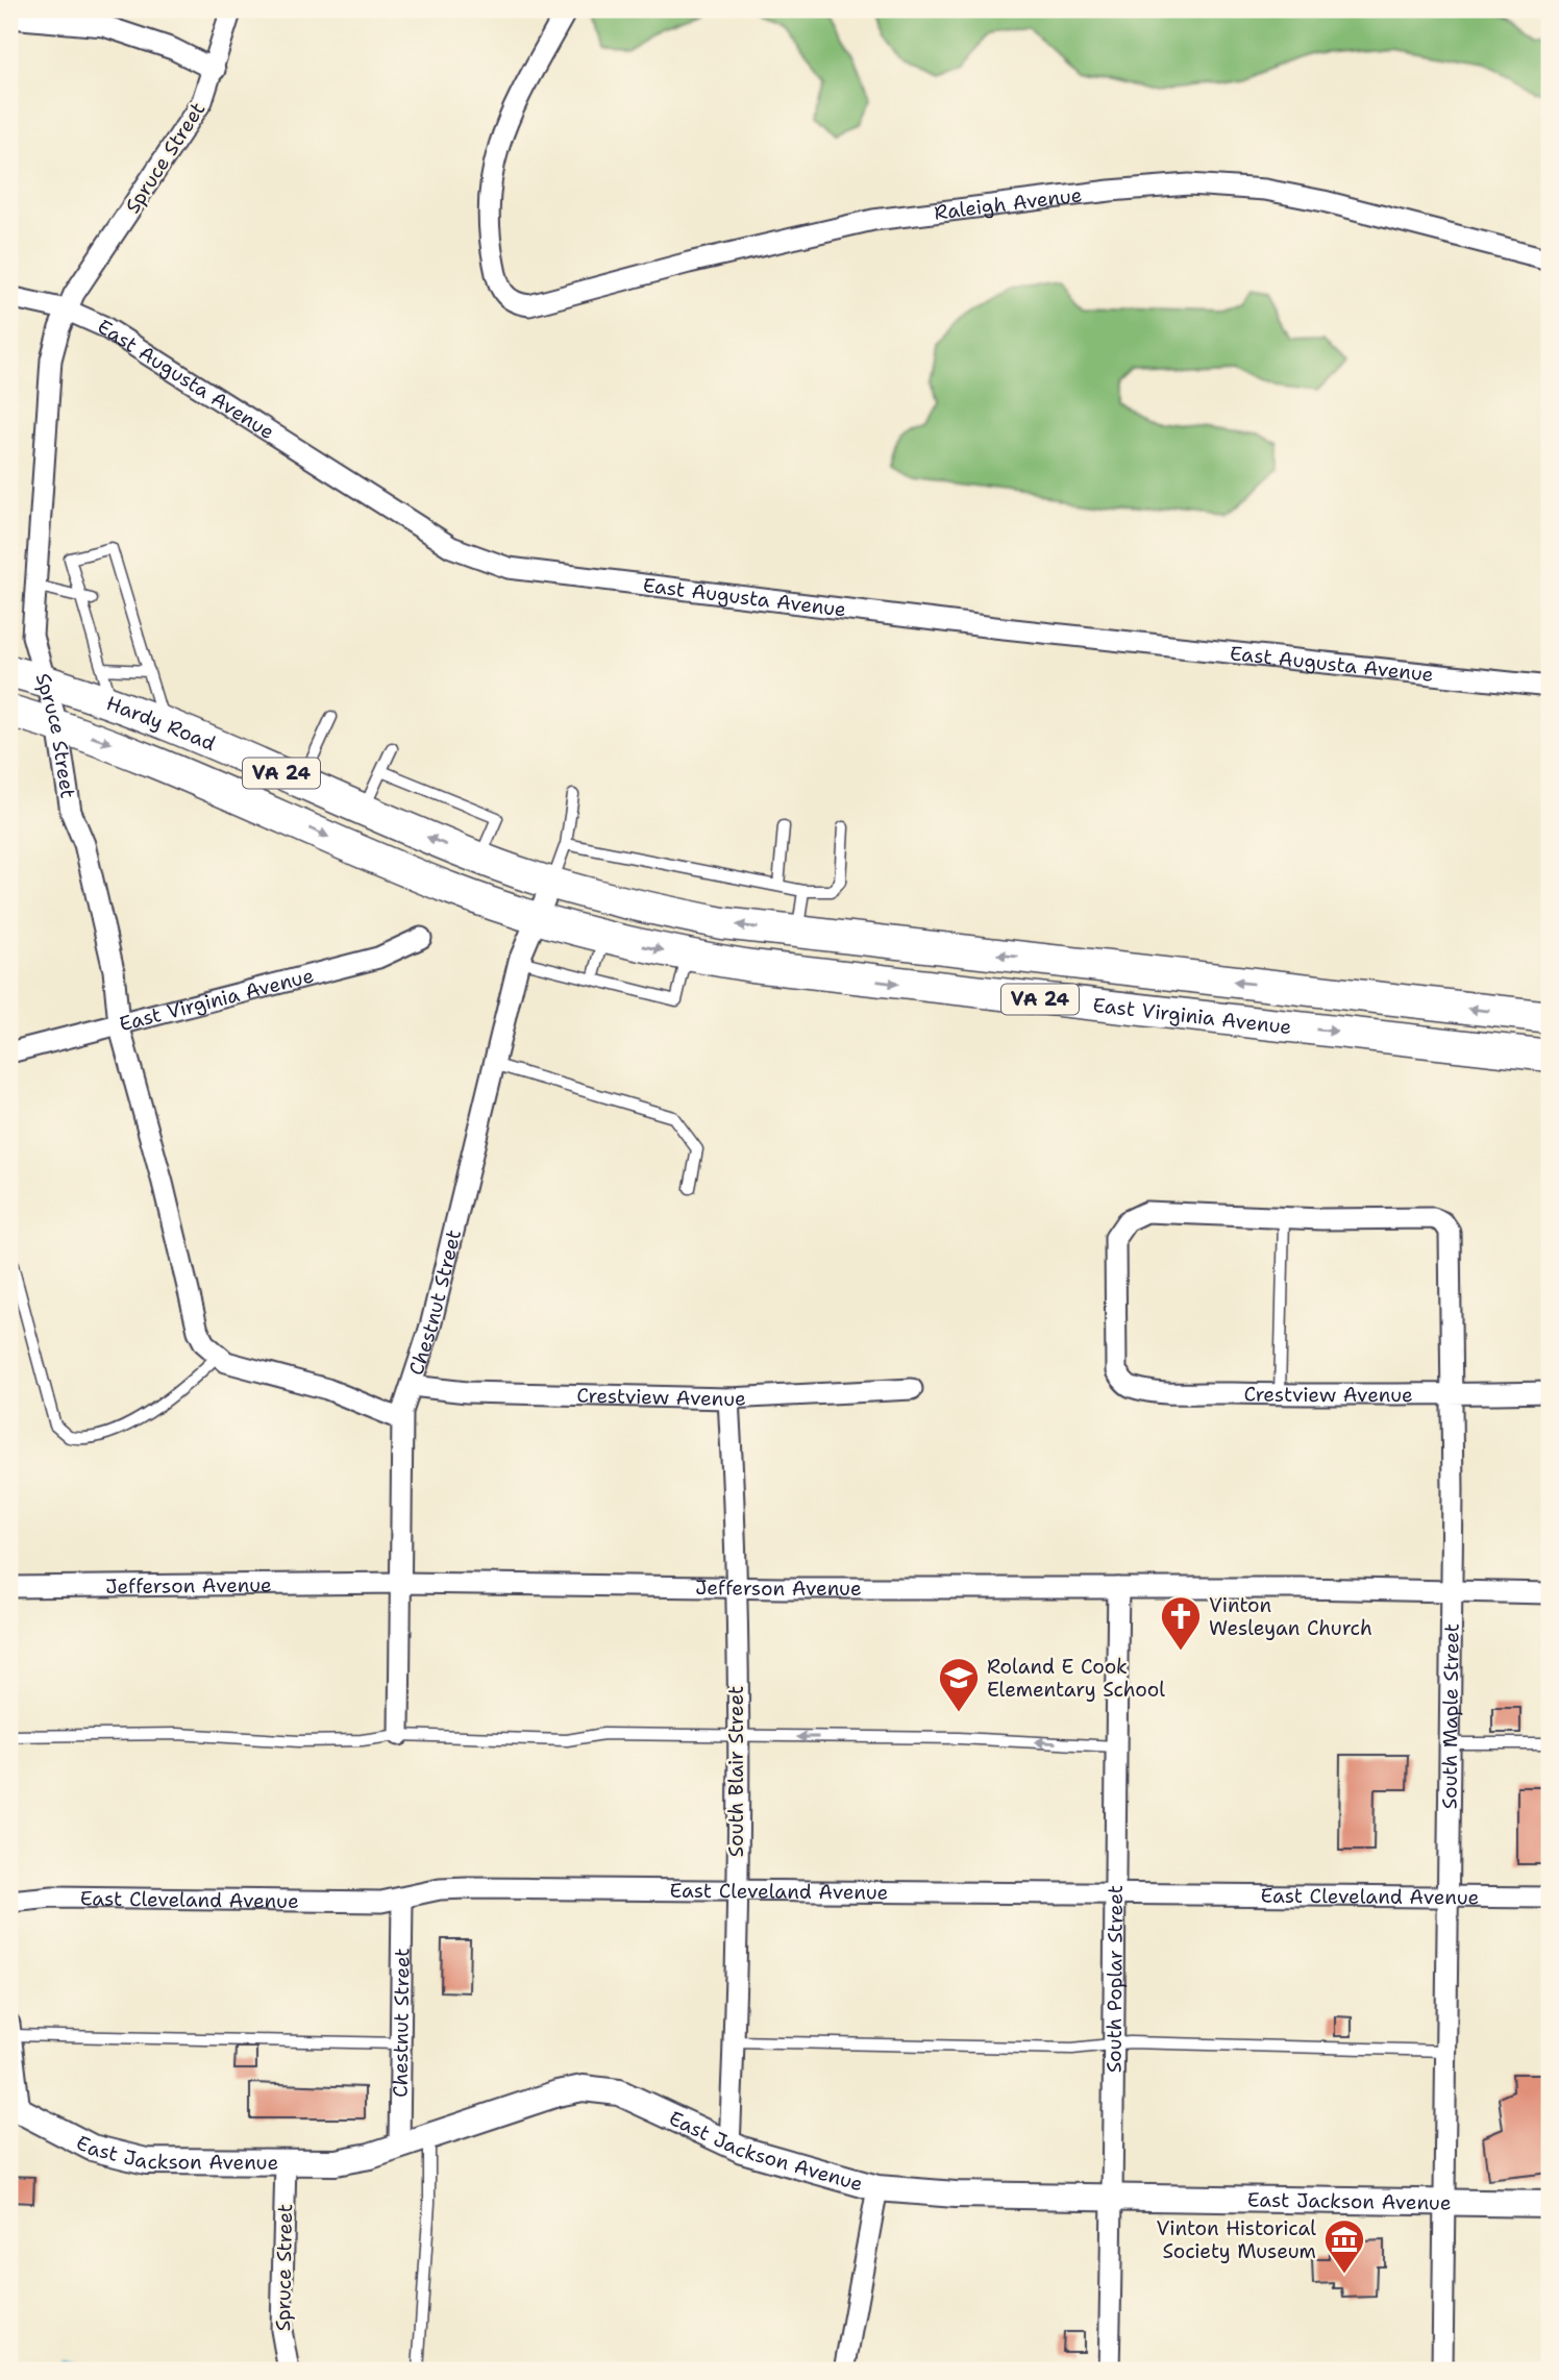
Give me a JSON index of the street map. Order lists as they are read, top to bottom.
{
  "streets": {
    "main road": ["Hardy Road", "VA 24", "East Virginia Avenue"],
    "street": [
      "Spruce Street",
      "Raleigh Avenue",
      "East Augusta Avenue",
      "Chestnut Street",
      "Crestview Avenue",
      "Jefferson Avenue",
      "South Maple Street",
      "South Blair Street",
      "East Cleveland Avenue",
      "South Poplar Street",
      "East Jackson Avenue"
    ]
  },
  "crossings": [
    ["Spruce Street", "East Augusta Avenue"],
    ["Spruce Street", "Hardy Road"],
    ["Spruce Street", "East Virginia Avenue"],
    ["Spruce Street", "East Jackson Avenue"],
    ["Hardy Road", "East Virginia Avenue"],
    ["Hardy Road", "Chestnut Street"],
    ["East Virginia Avenue", "Chestnut Street"],
    ["Chestnut Street", "Crestview Avenue"],
    ["Chestnut Street", "Jefferson Avenue"],
    ["Chestnut Street", "East Cleveland Avenue"],
    ["Chestnut Street", "East Jackson Avenue"],
    ["Crestview Avenue", "South Maple Street"],
    ["Crestview Avenue", "South Blair Street"],
    ["Jefferson Avenue", "South Maple Street"],
    ["Jefferson Avenue", "South Blair Street"],
    ["Jefferson Avenue", "South Poplar Street"],
    ["South Maple Street", "East Cleveland Avenue"],
    ["South Maple Street", "East Jackson Avenue"],
    ["South Blair Street", "East Cleveland Avenue"],
    ["South Blair Street", "East Jackson Avenue"],
    ["East Cleveland Avenue", "South Poplar Street"],
    ["South Poplar Street", "East Jackson Avenue"]
  ],
  "places": {
    "church": ["Vinton Wesleyan Church"],
    "school or university": ["Roland E Cook Elementary School"],
    "museum": ["Vinton Historical Society Museum"]
  }
}
